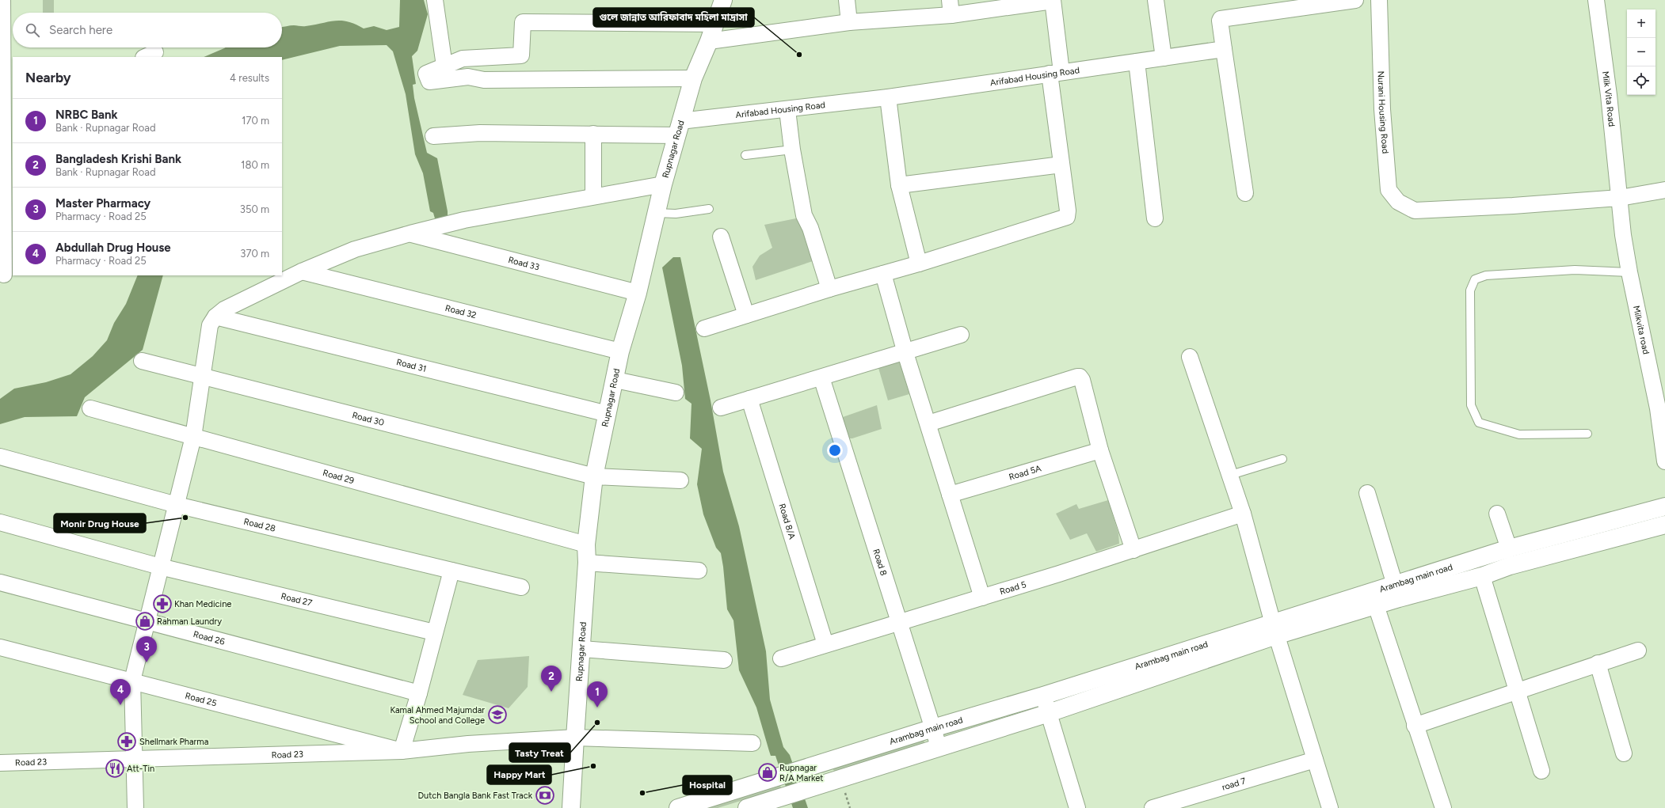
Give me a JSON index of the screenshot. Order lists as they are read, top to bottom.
{
  "streets": {
    "street": [
      "Arifabad Housing Road",
      "Milk Vita Road",
      "Nurani Housing Road",
      "Rupnagar Road",
      "Road 33",
      "Road 32",
      "Milkvita road",
      "Road 31",
      "Road 30",
      "Road 5A",
      "Road 29",
      "Road 8/A",
      "Road 28",
      "Road 8",
      "Arambag main road",
      "Road 5",
      "Road 27",
      "Road 26",
      "Road 25",
      "Road 23",
      "road 7"
    ]
  },
  "crossings": [
    ["Arifabad Housing Road", "Rupnagar Road"],
    ["Milk Vita Road", "Nurani Housing Road"],
    ["Milk Vita Road", "Milkvita road"],
    ["Nurani Housing Road", "Milkvita road"],
    ["Rupnagar Road", "Road 33"],
    ["Rupnagar Road", "Road 32"],
    ["Rupnagar Road", "Road 31"],
    ["Rupnagar Road", "Road 30"],
    ["Rupnagar Road", "Road 29"],
    ["Rupnagar Road", "Road 23"],
    ["Road 8/A", "Road 5"],
    ["Road 8", "Arambag main road"],
    ["Road 8", "Road 5"],
    ["Road 25", "Road 23"]
  ],
  "places": {
    "other": [
      "গুলে জান্নাত আরিফাবাদ মহিলা মাদ্রাসা",
      "Monir Drug House",
      "Tasty Treat",
      "Happy Mart",
      "Hospital"
    ],
    "pharmacy": ["Khan Medicine", "Shellmark Pharma"],
    "shop": ["Rahman Laundry", "Rupnagar R/A Market"],
    "school or university": ["Kamal Ahmed Majumdar School and College"],
    "restaurant": ["Att-Tin"],
    "bank": ["Dutch Bangla Bank Fast Track"]
  },
  "page": {
    "map_buttons": ["+", "−"],
    "search": "Search here",
    "heading": ["Nearby", "4 results"],
    "list": [
      {
        "mark": "1",
        "name": "NRBC Bank",
        "note": "Bank · Rupnagar Road",
        "value": "170 m"
      },
      {
        "mark": "2",
        "name": "Bangladesh Krishi Bank",
        "note": "Bank · Rupnagar Road",
        "value": "180 m"
      },
      {
        "mark": "3",
        "name": "Master Pharmacy",
        "note": "Pharmacy · Road 25",
        "value": "350 m"
      },
      {
        "mark": "4",
        "name": "Abdullah Drug House",
        "note": "Pharmacy · Road 25",
        "value": "370 m"
      }
    ],
    "pins": [
      "3",
      "2",
      "4",
      "1"
    ]
  }
}
